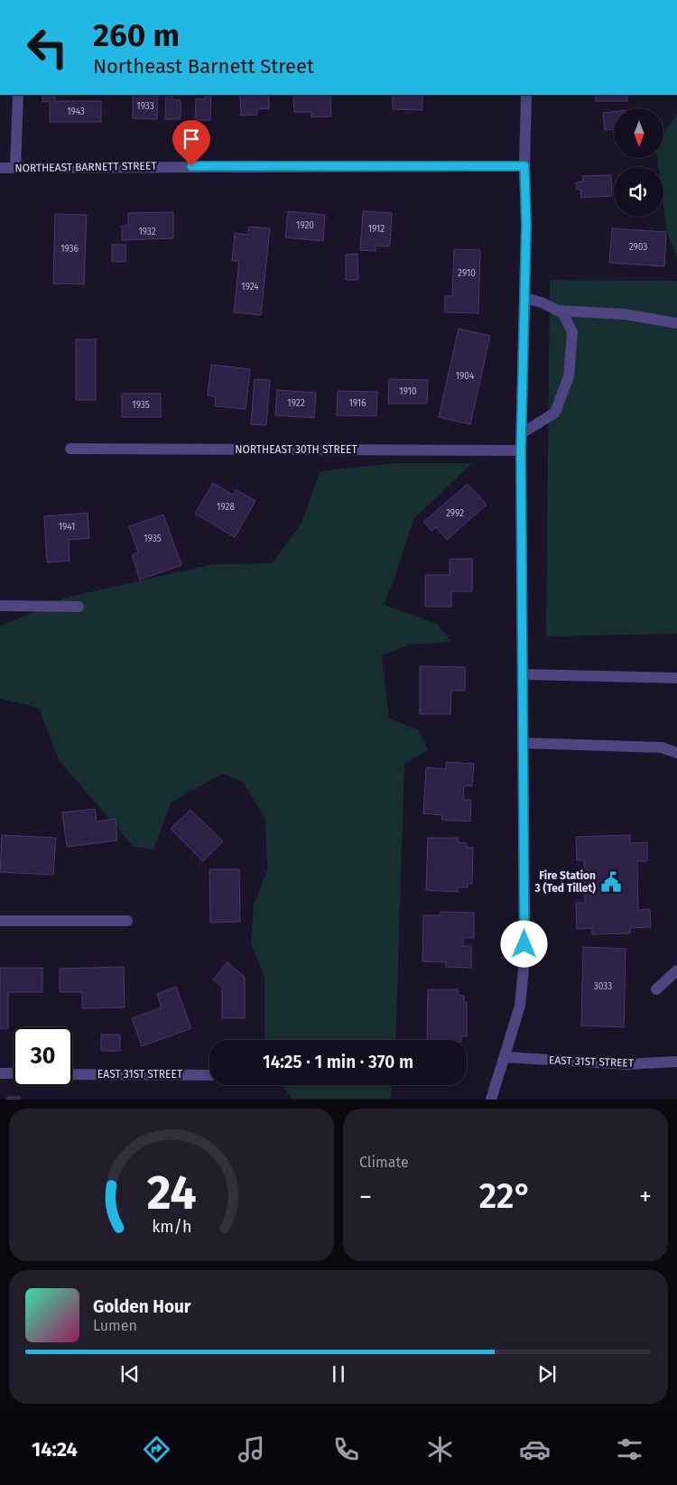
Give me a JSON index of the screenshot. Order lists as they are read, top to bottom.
{
  "streets": {
    "street": ["NORTHEAST BARNETT STREET", "NORTHEAST 30TH STREET", "EAST 31ST STREET"]
  },
  "places": {
    "public building": ["Fire Station 3 (Ted Tillet)"]
  },
  "house_numbers": [
    "1933",
    "1943",
    "1920",
    "1912",
    "1932",
    "2903",
    "1936",
    "2910",
    "1924",
    "1904",
    "1910",
    "1922",
    "1916",
    "1935",
    "1928",
    "2992",
    "1941",
    "1935",
    "3033"
  ],
  "north": "bottom",
  "page": {
    "turn": ["260 m", "Northeast Barnett Street"],
    "limit": "30",
    "trip": "14:25 · 1 min · 370 m",
    "tile": "Climate",
    "heat": ["−", "22°", "+"],
    "song": ["Golden Hour", "Lumen"],
    "tabs": "14:24",
    "gauge": ["24", "km/h"]
  }
}
